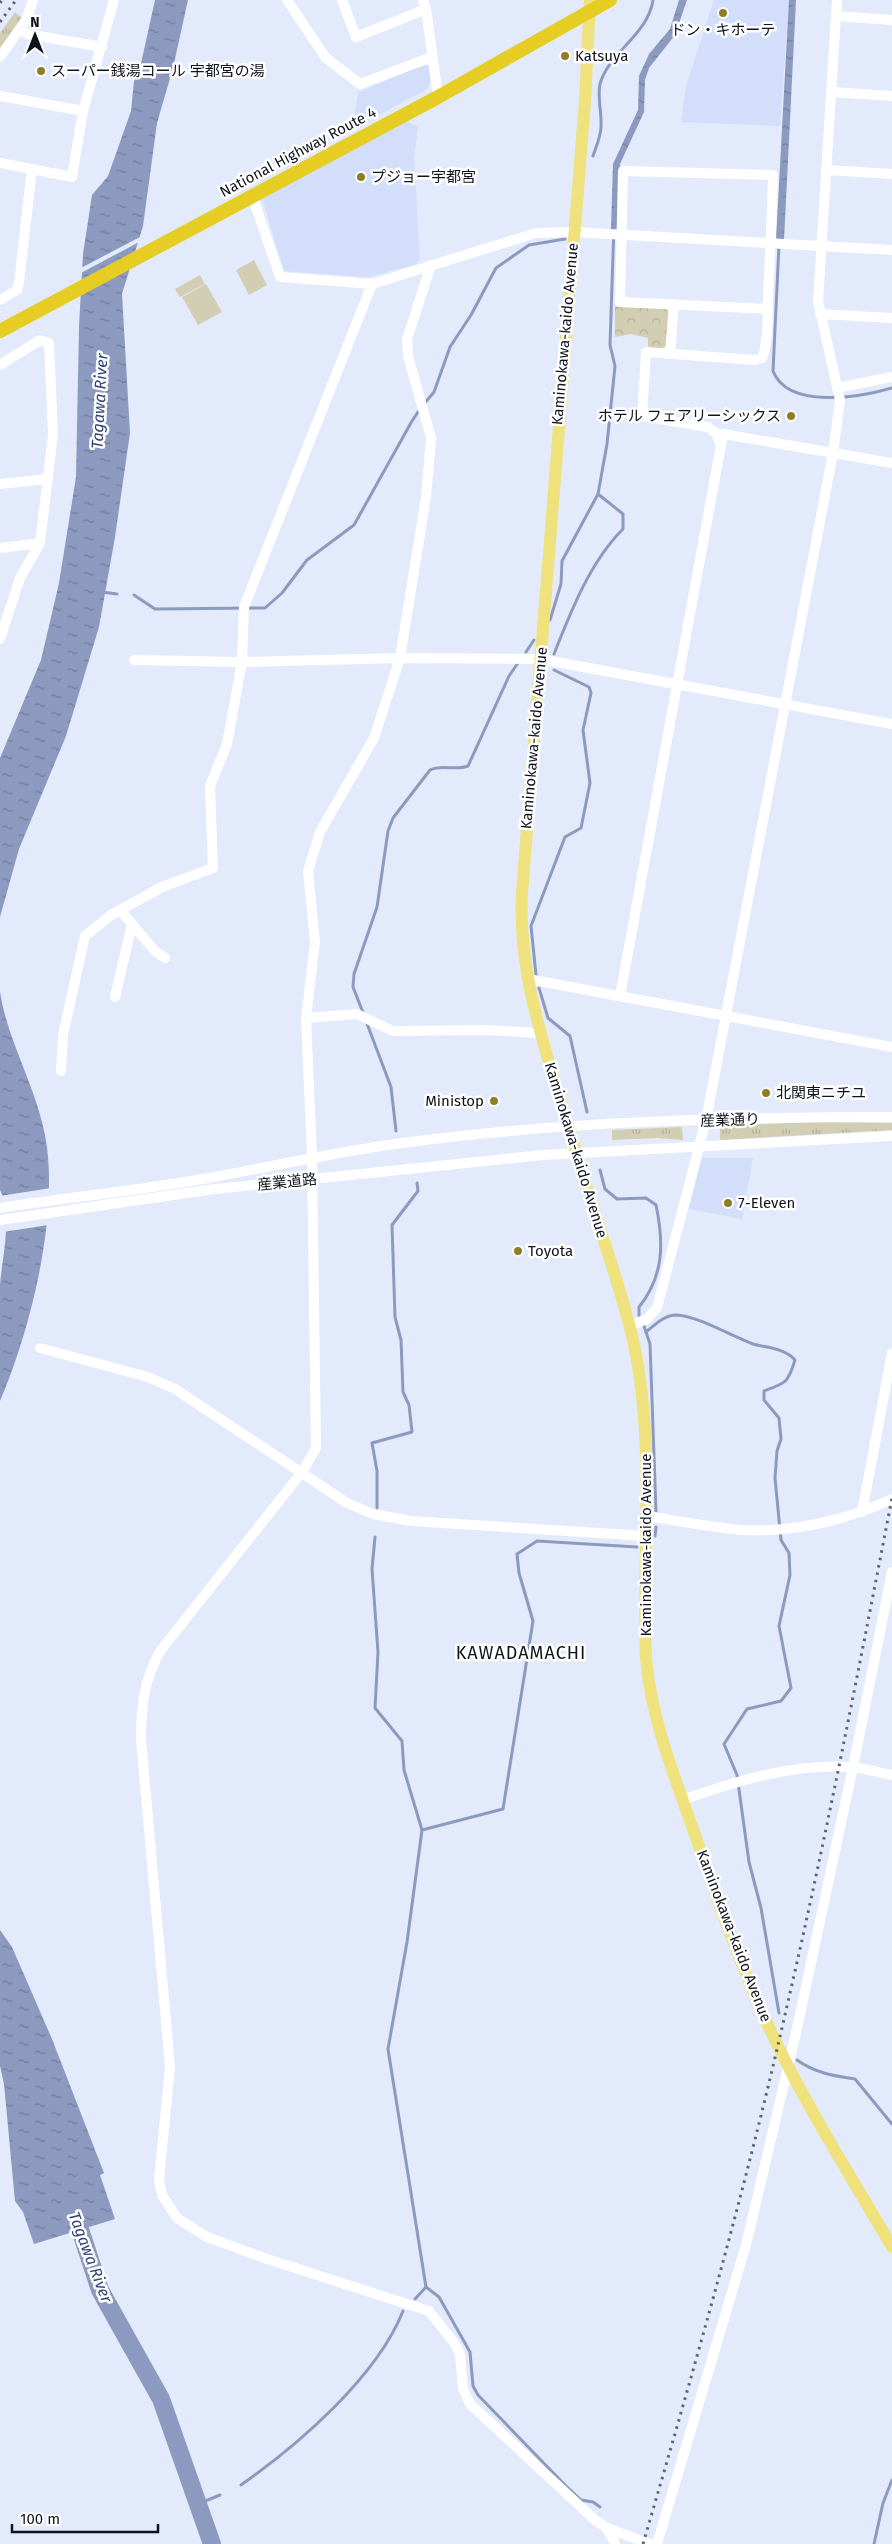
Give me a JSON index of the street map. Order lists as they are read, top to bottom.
{
  "streets": {
    "highway": ["National Highway Route 4"],
    "main road": ["Kaminokawa-kaido Avenue"],
    "street": ["産業通り", "産業道路"]
  },
  "crossings": [
    ["National Highway Route 4", "Kaminokawa-kaido Avenue"],
    ["Kaminokawa-kaido Avenue", "産業通り"],
    ["Kaminokawa-kaido Avenue", "産業道路"],
    ["産業通り", "産業道路"]
  ],
  "districts": ["KAWADAMACHI"],
  "water": ["Tagawa River"],
  "places": [
    "ドン・キホーテ",
    "Katsuya",
    "スーパー銭湯コール 宇都宮の湯",
    "プジョー宇都宮",
    "ホテル フェアリーシックス",
    "北関東ニチユ",
    "Ministop",
    "7-Eleven",
    "Toyota"
  ],
  "scale_bar": "100 m",
  "north": "top"
}
